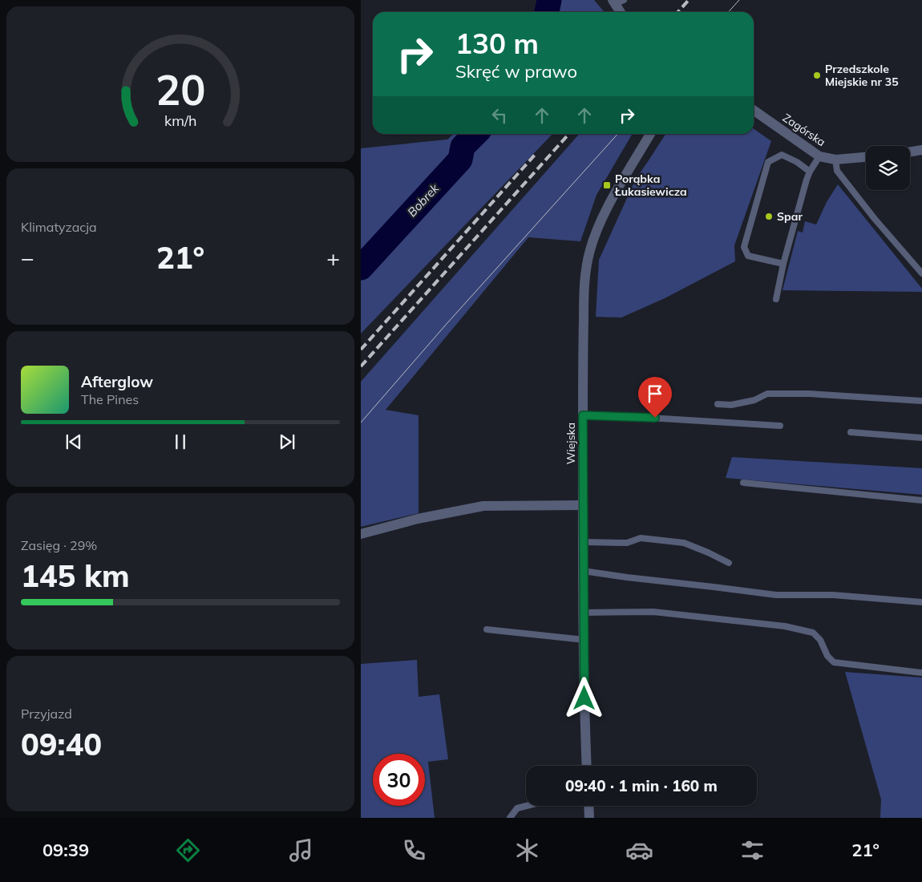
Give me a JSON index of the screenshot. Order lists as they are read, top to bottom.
{
  "streets": {
    "street": ["Zagórska", "Wiejska"]
  },
  "water": ["Bobrek"],
  "places": {
    "other": ["Przedszkole Miejskie nr 35", "Spar"],
    "transit": ["Porąbka Łukasiewicza"]
  },
  "page": {
    "turn": ["130 m", "Skręć w prawo"],
    "tile": [
      "Klimatyzacja",
      ["Zasięg · 29%", "145 km"],
      ["Przyjazd", "09:40"]
    ],
    "heat": ["−", "21°", "+"],
    "song": ["Afterglow", "The Pines"],
    "limit": "30",
    "trip": "09:40 · 1 min · 160 m",
    "tabs": ["09:39", "21°"],
    "gauge": ["20", "km/h"]
  }
}
